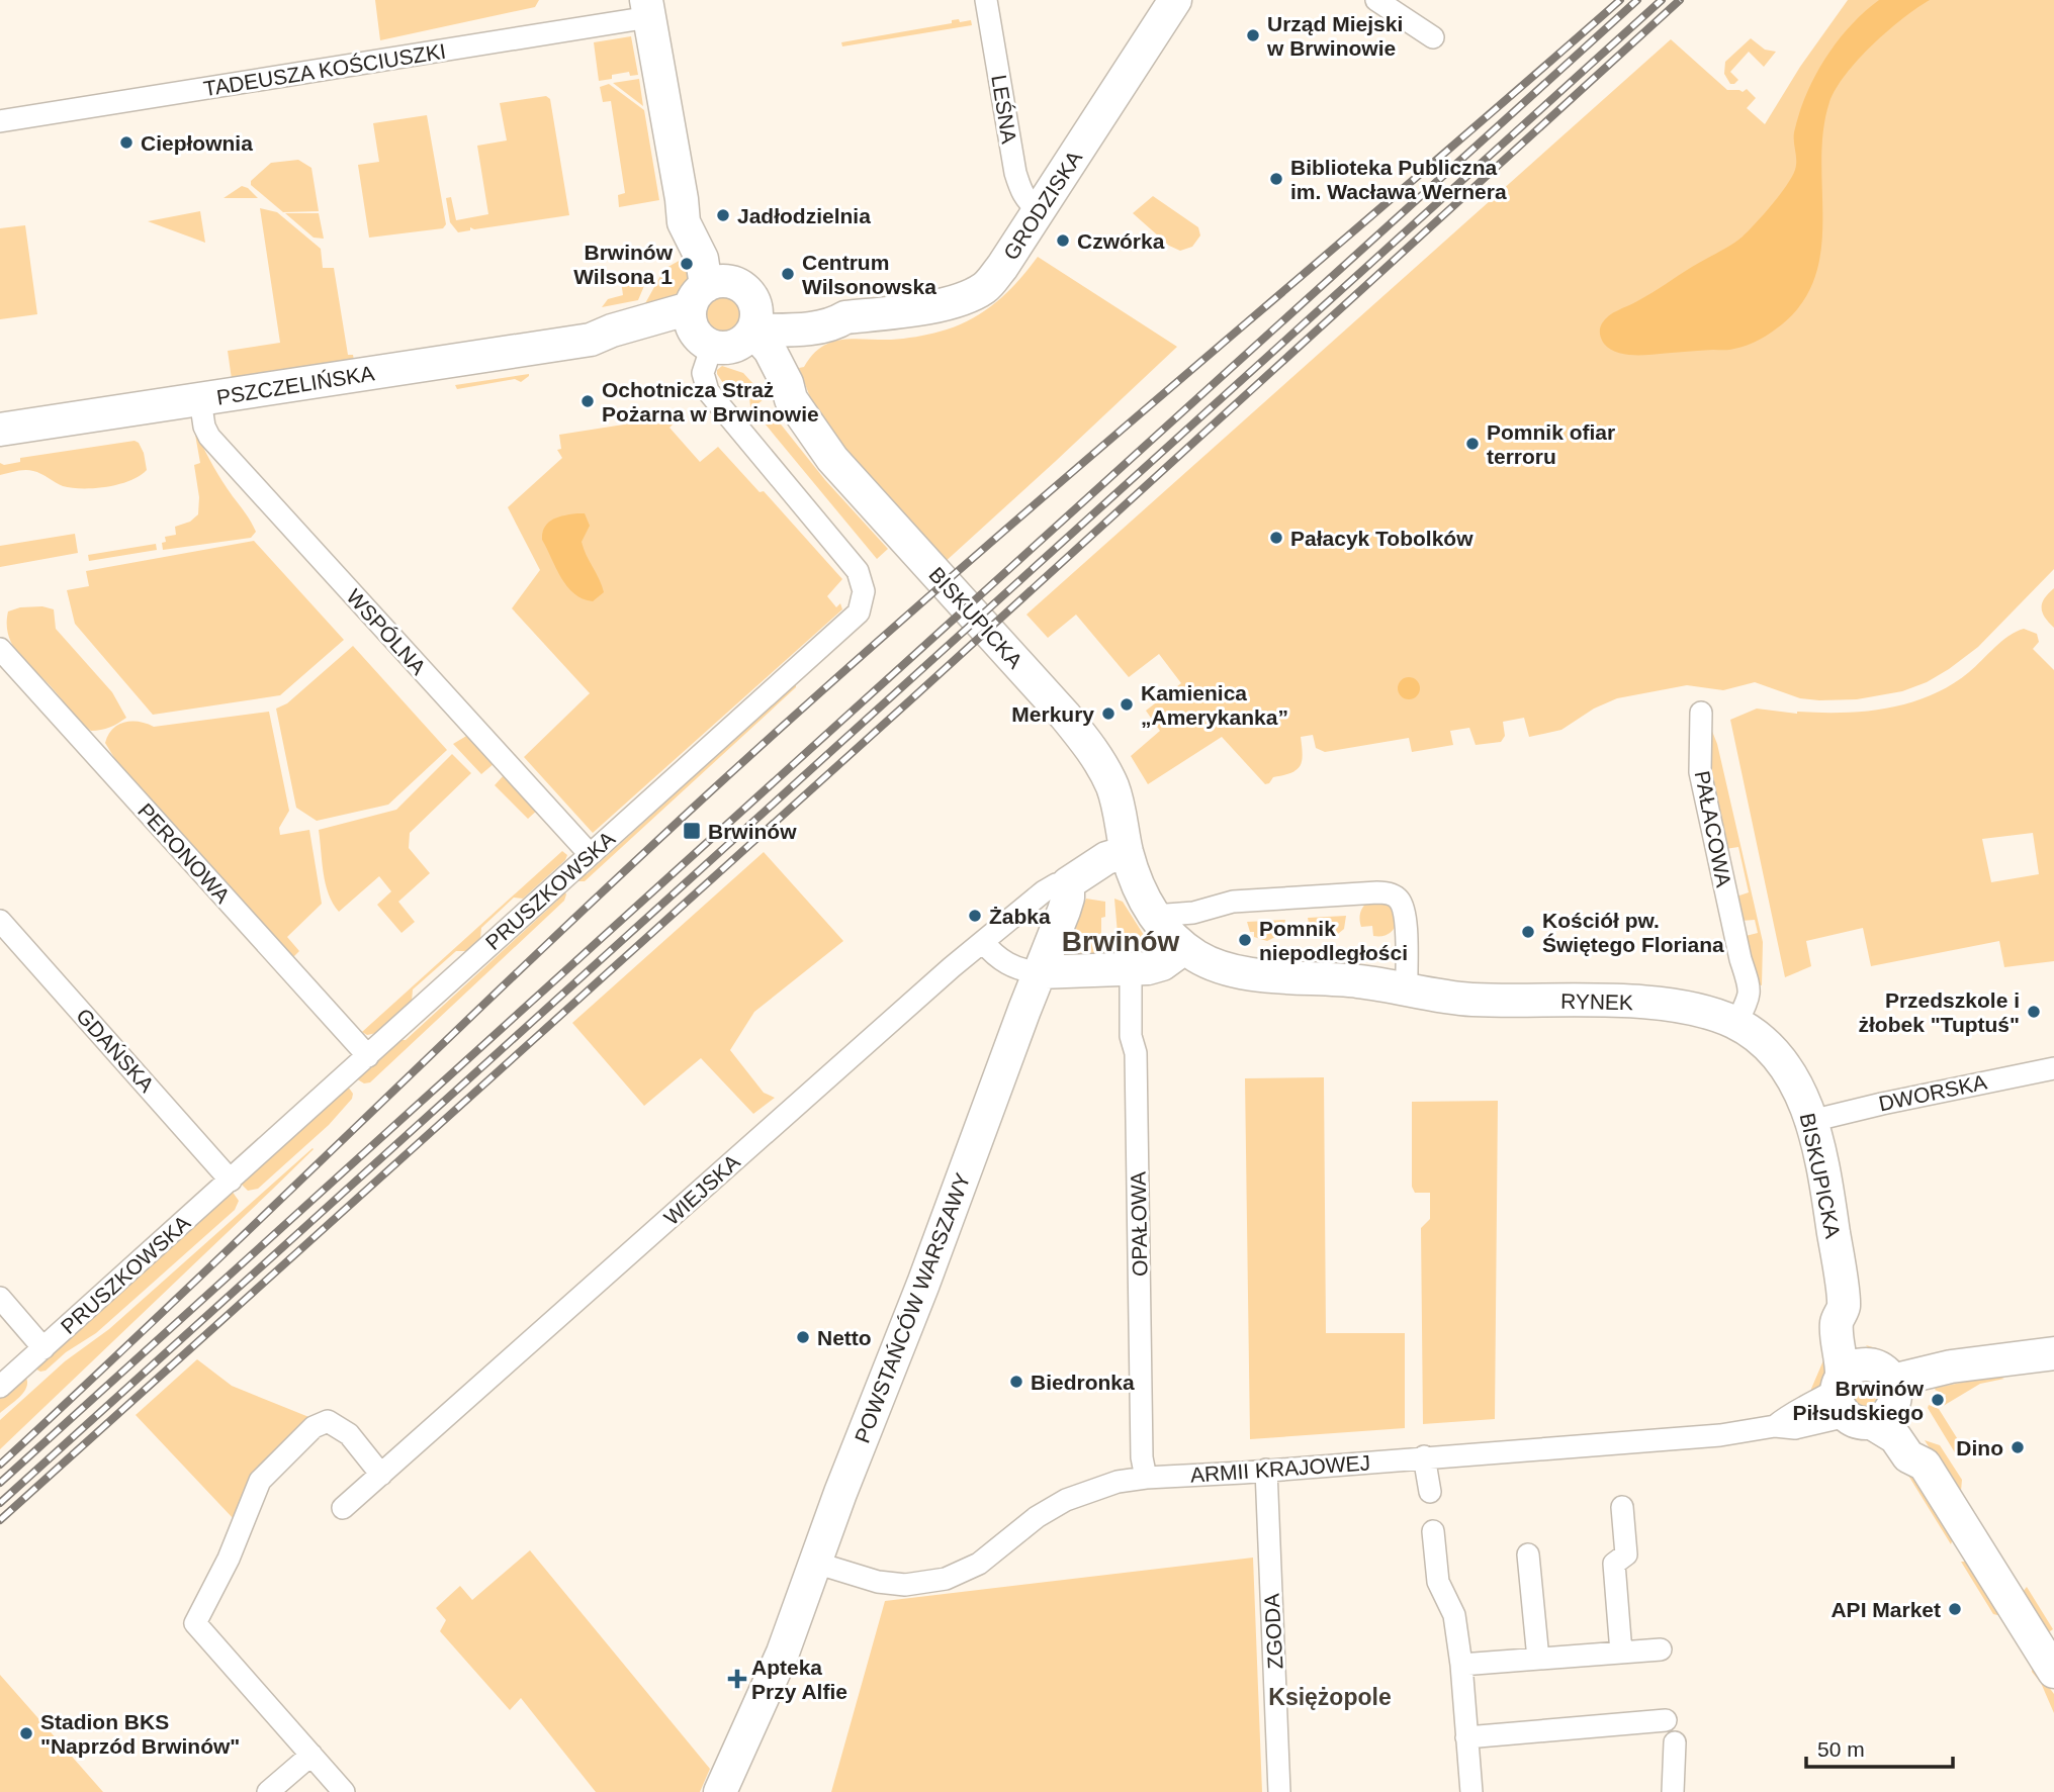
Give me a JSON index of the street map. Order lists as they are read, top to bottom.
{
  "streets": {
    "main road": [
      "GRODZISKA",
      "PSZCZELIŃSKA",
      "BISKUPICKA",
      "RYNEK",
      "POWSTAŃCÓW WARSZAWY"
    ],
    "street": [
      "TADEUSZA KOŚCIUSZKI",
      "LEŚNA",
      "WSPÓLNA",
      "PAŁACOWA",
      "PERONOWA",
      "PRUSZKOWSKA",
      "GDAŃSKA",
      "DWORSKA",
      "WIEJSKA",
      "OPAŁOWA",
      "ARMII KRAJOWEJ",
      "ZGODA"
    ]
  },
  "crossings": [
    ["LEŚNA", "GRODZISKA"],
    ["GRODZISKA", "PSZCZELIŃSKA"],
    ["GRODZISKA", "BISKUPICKA"],
    ["GRODZISKA", "PRUSZKOWSKA"],
    ["PSZCZELIŃSKA", "BISKUPICKA"],
    ["PSZCZELIŃSKA", "WSPÓLNA"],
    ["PSZCZELIŃSKA", "PRUSZKOWSKA"],
    ["BISKUPICKA", "PRUSZKOWSKA"],
    ["BISKUPICKA", "RYNEK"],
    ["BISKUPICKA", "DWORSKA"],
    ["BISKUPICKA", "ARMII KRAJOWEJ"],
    ["WSPÓLNA", "PRUSZKOWSKA"],
    ["PAŁACOWA", "RYNEK"],
    ["PERONOWA", "PRUSZKOWSKA"],
    ["PRUSZKOWSKA", "GDAŃSKA"],
    ["WIEJSKA", "POWSTAŃCÓW WARSZAWY"],
    ["OPAŁOWA", "ARMII KRAJOWEJ"],
    ["POWSTAŃCÓW WARSZAWY", "ARMII KRAJOWEJ"],
    ["ARMII KRAJOWEJ", "ZGODA"]
  ],
  "districts": ["Brwinów", "Księżopole"],
  "places": {
    "other": [
      "Urząd Miejski w Brwinowie",
      "Ciepłownia",
      "Biblioteka Publiczna im. Wacława Wernera",
      "Jadłodzielnia",
      "Czwórka",
      "Brwinów Wilsona 1",
      "Centrum Wilsonowska",
      "Ochotnicza Straż Pożarna w Brwinowie",
      "Pomnik ofiar terroru",
      "Pałacyk Tobolków",
      "Kamienica „Amerykanka”",
      "Merkury",
      "Żabka",
      "Kościół pw. Świętego Floriana",
      "Pomnik niepodległości",
      "Przedszkole i żłobek \"Tuptuś\"",
      "Netto",
      "Biedronka",
      "Brwinów Piłsudskiego",
      "Dino",
      "API Market",
      "Stadion BKS \"Naprzód Brwinów\""
    ],
    "transit": ["Brwinów"],
    "health": ["Apteka Przy Alfie"]
  },
  "scale_bar": "50 m"
}
